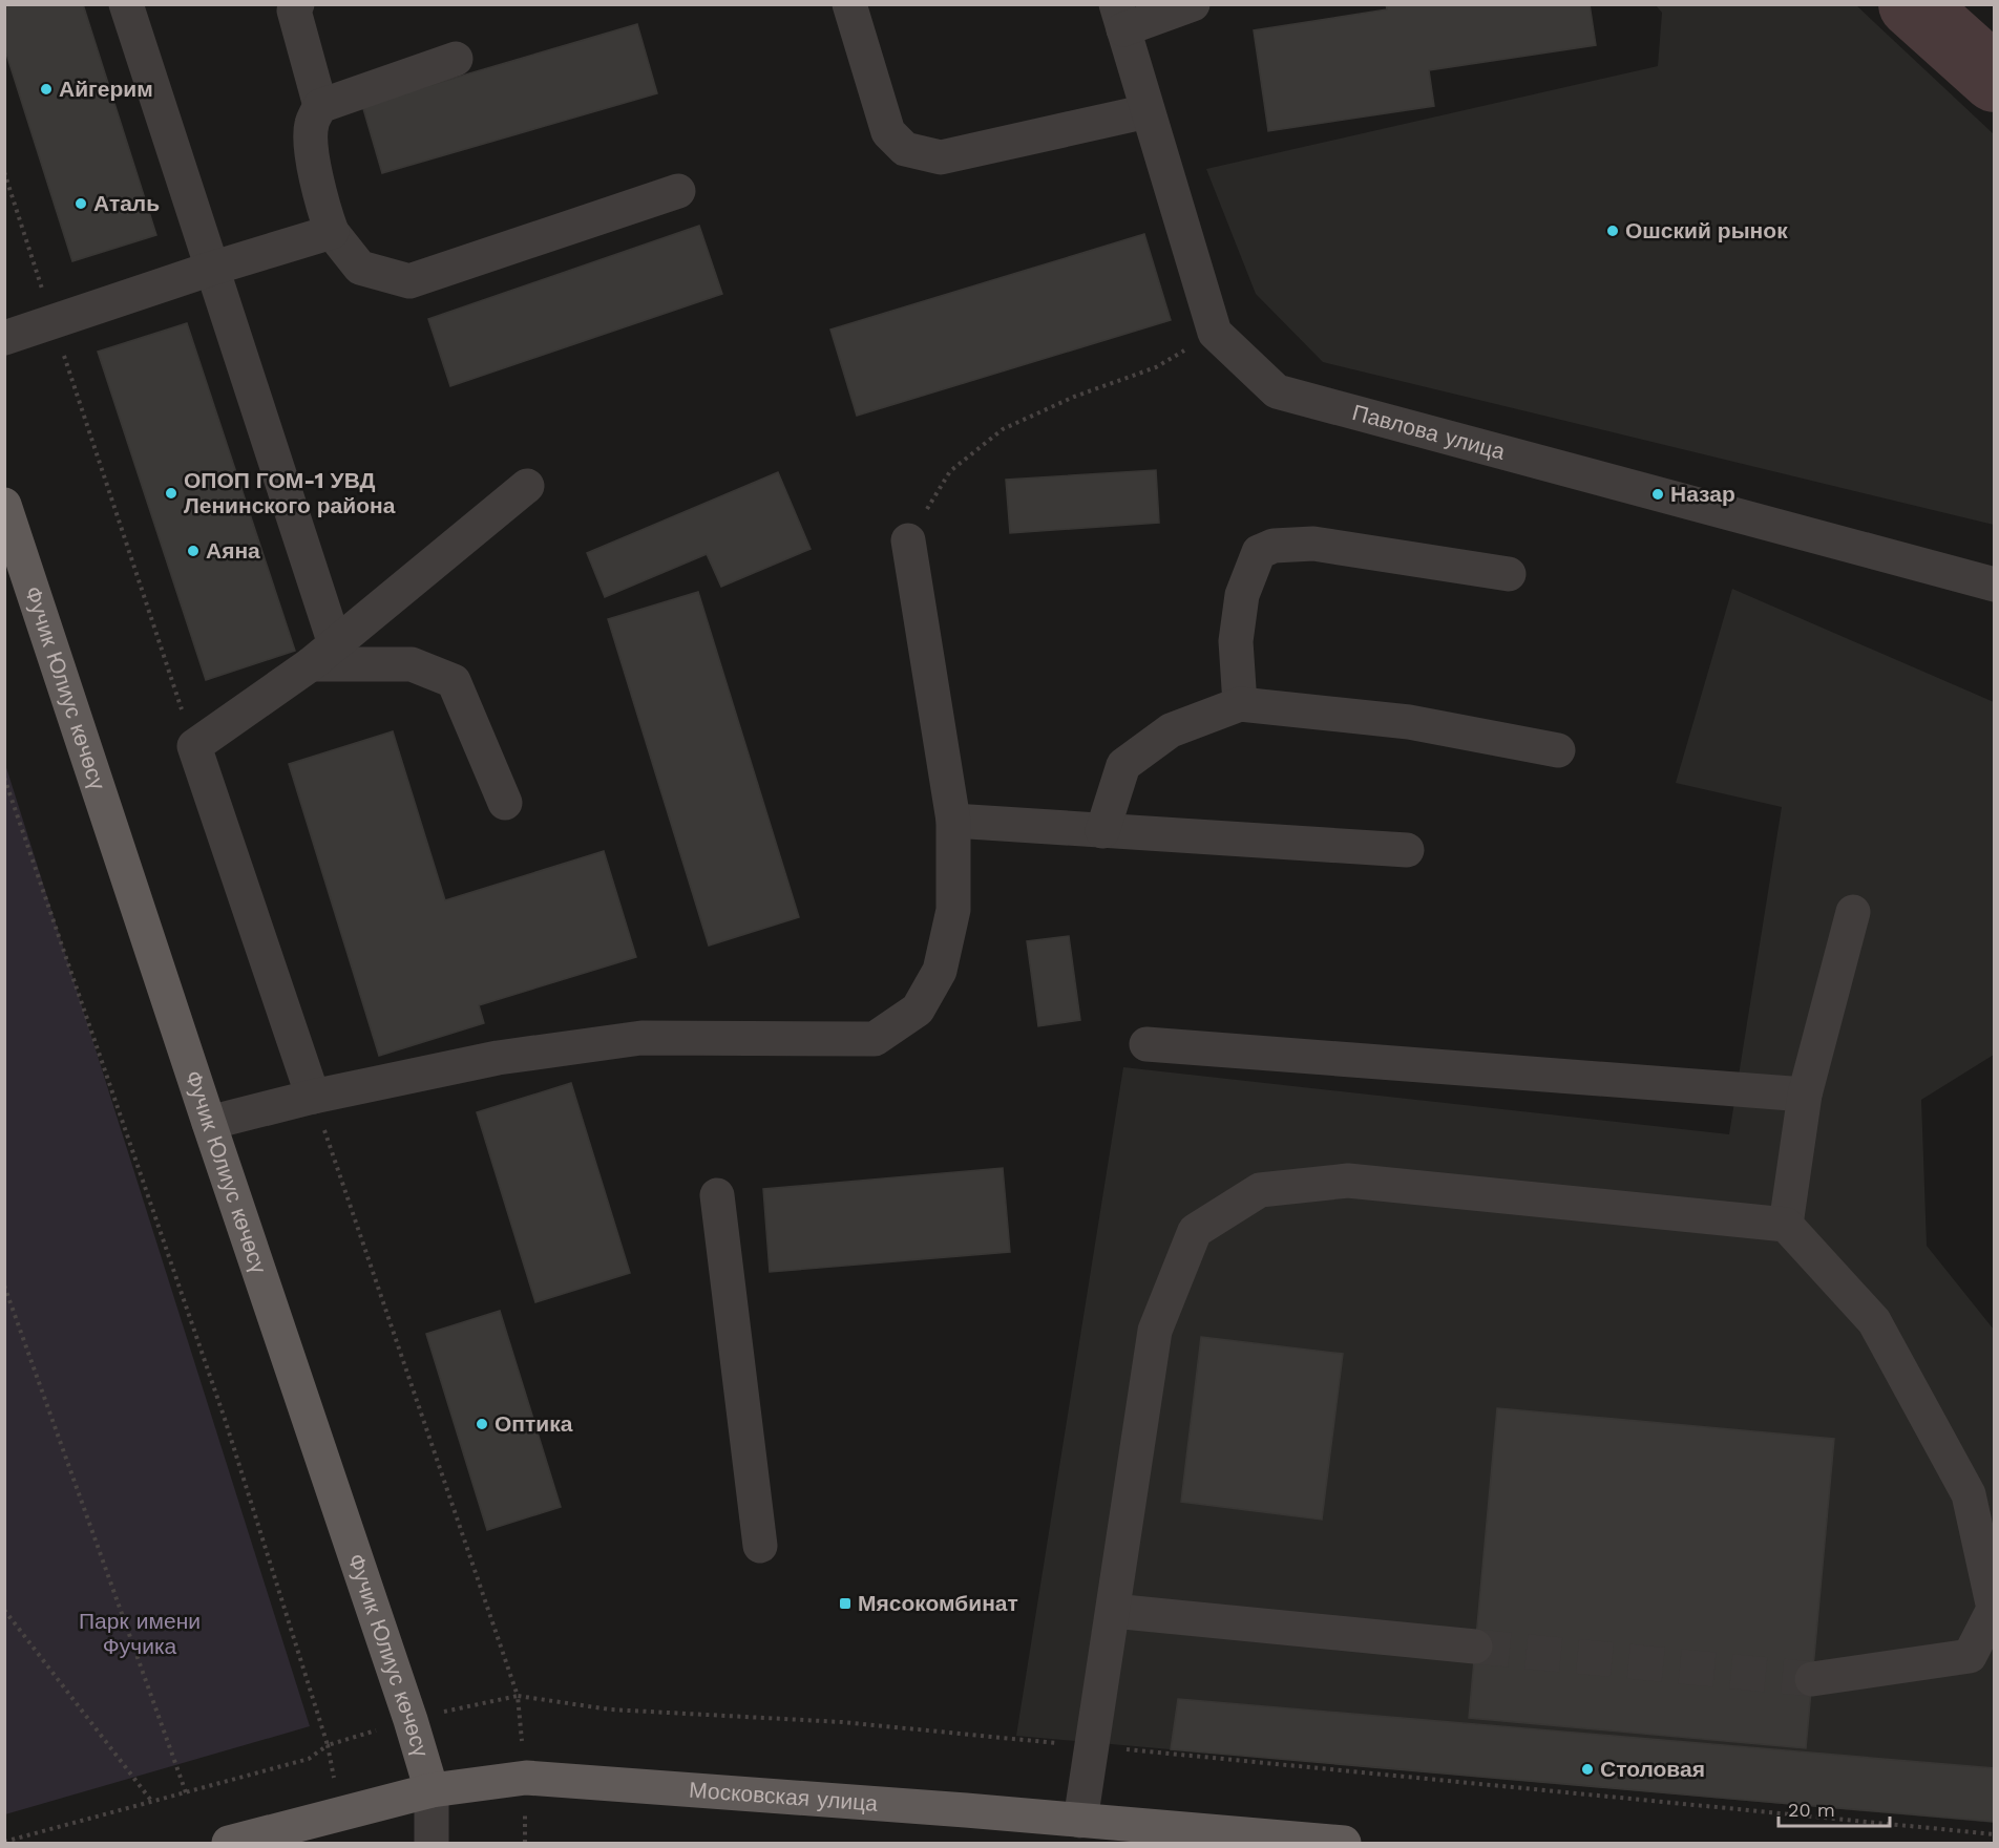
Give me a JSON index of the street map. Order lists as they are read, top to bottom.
{
  "streets": {
    "main road": ["Фучик Юлиус көчөсү", "Московская улица"],
    "street": ["Павлова улица"]
  },
  "crossings": [
    ["Фучик Юлиус көчөсү", "Московская улица"]
  ],
  "parks": ["Парк имени Фучика"],
  "places": {
    "other": [
      "Айгерим",
      "Аталь",
      "Ошский рынок",
      "ОПОП ГОМ-1 УВД Ленинского района",
      "Назар",
      "Аяна",
      "Оптика",
      "Столовая"
    ],
    "transit": ["Мясокомбинат"]
  },
  "scale_bar": "20 m"
}
